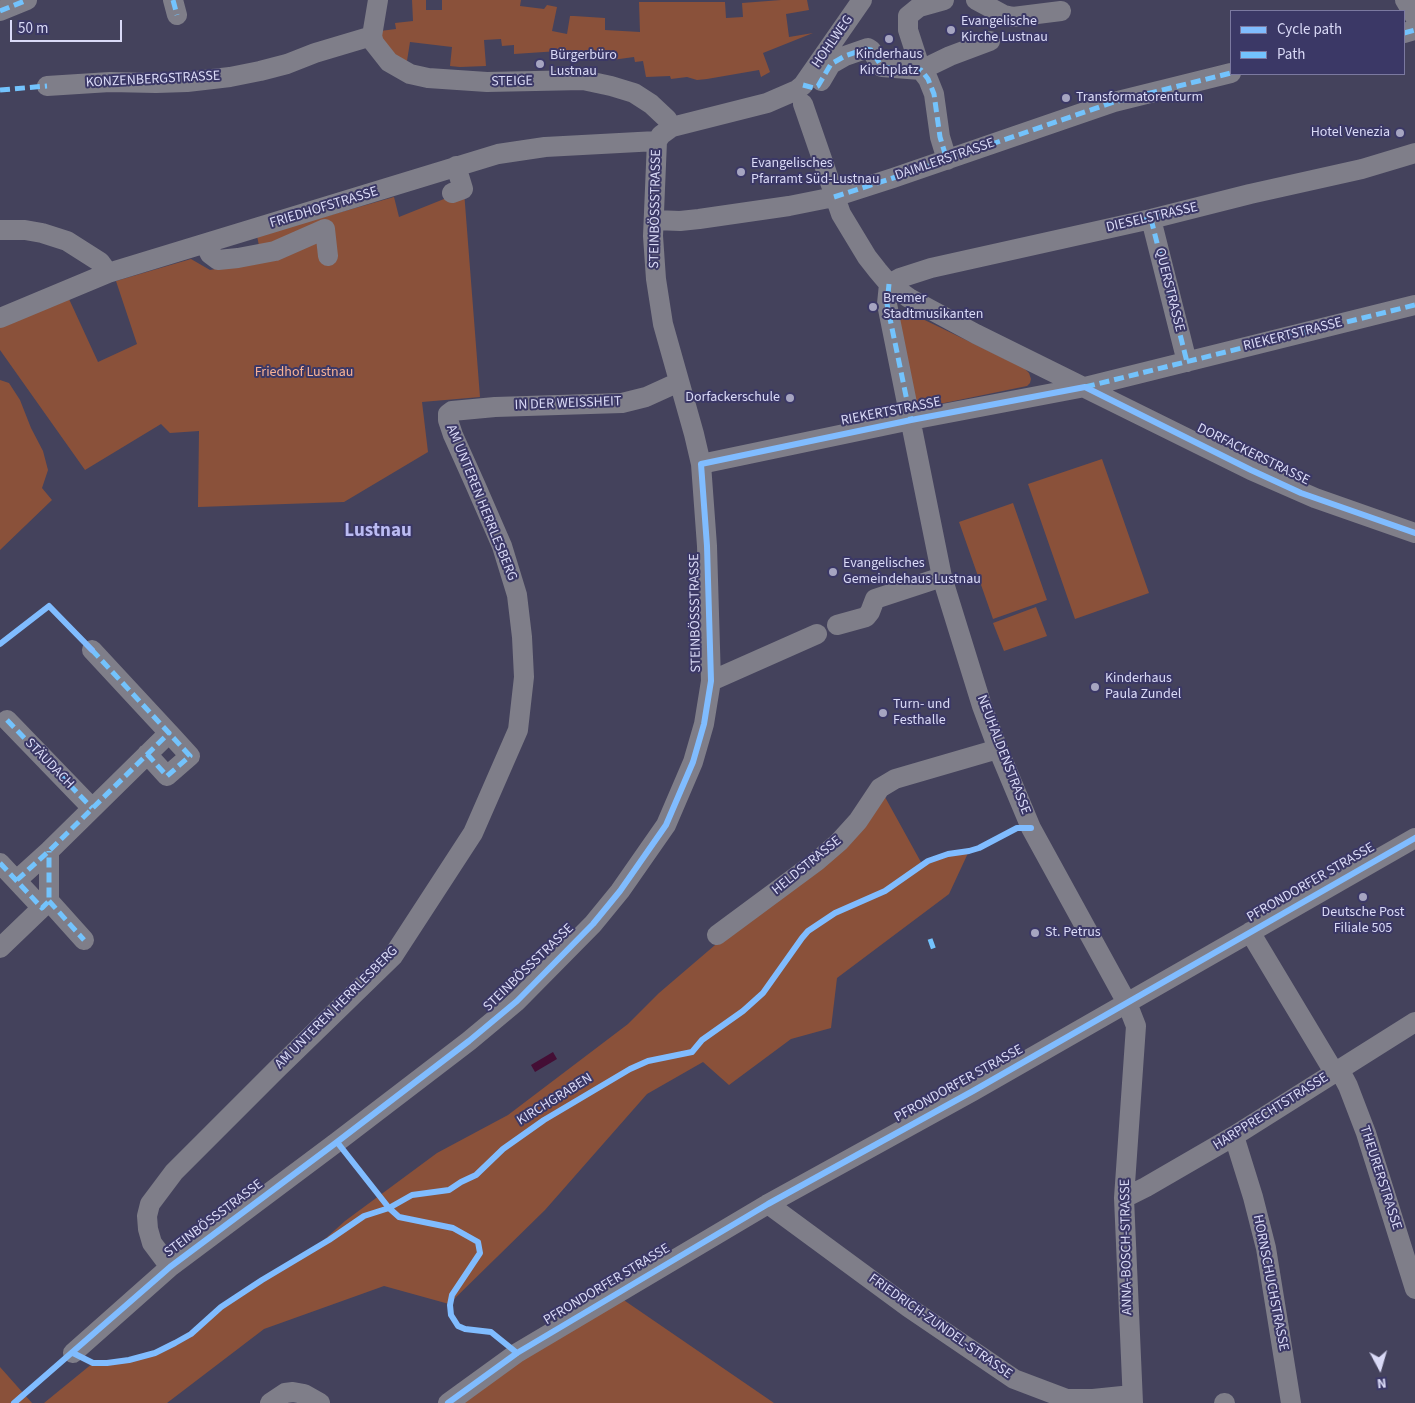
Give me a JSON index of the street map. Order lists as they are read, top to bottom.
{
  "streets": {
    "street": [
      "HOHLWEG",
      "KONZENBERGSTRASSE",
      "STEIGE",
      "DAIMLERSTRASSE",
      "FRIEDHOFSTRASSE",
      "STEINBÖSSSTRASSE",
      "DIESELSTRASSE",
      "QUERSTRASSE",
      "RIEKERTSTRASSE",
      "IN DER WEISSHEIT",
      "DORFACKERSTRASSE",
      "AM UNTEREN HERRLESBERG",
      "NEUHALDENSTRASSE",
      "STÄUDACH",
      "HELDSTRASSE",
      "PFRONDORFER STRASSE",
      "HARPPRECHTSTRASSE",
      "THEURERSTRASSE",
      "ANNA-BOSCH-STRASSE",
      "HORNSCHUCHSTRASSE",
      "FRIEDRICH-ZUNDEL-STRASSE"
    ],
    "cycle path": ["KIRCHGRABEN"]
  },
  "crossings": [
    ["HOHLWEG", "DORFACKERSTRASSE"],
    ["KONZENBERGSTRASSE", "STEIGE"],
    ["STEIGE", "FRIEDHOFSTRASSE"],
    ["STEIGE", "STEINBÖSSSTRASSE"],
    ["DAIMLERSTRASSE", "STEINBÖSSSTRASSE"],
    ["DAIMLERSTRASSE", "DORFACKERSTRASSE"],
    ["FRIEDHOFSTRASSE", "STEINBÖSSSTRASSE"],
    ["STEINBÖSSSTRASSE", "RIEKERTSTRASSE"],
    ["STEINBÖSSSTRASSE", "IN DER WEISSHEIT"],
    ["STEINBÖSSSTRASSE", "AM UNTEREN HERRLESBERG"],
    ["DIESELSTRASSE", "QUERSTRASSE"],
    ["DIESELSTRASSE", "DORFACKERSTRASSE"],
    ["DIESELSTRASSE", "NEUHALDENSTRASSE"],
    ["QUERSTRASSE", "RIEKERTSTRASSE"],
    ["RIEKERTSTRASSE", "DORFACKERSTRASSE"],
    ["RIEKERTSTRASSE", "NEUHALDENSTRASSE"],
    ["IN DER WEISSHEIT", "AM UNTEREN HERRLESBERG"],
    ["DORFACKERSTRASSE", "NEUHALDENSTRASSE"],
    ["NEUHALDENSTRASSE", "HELDSTRASSE"],
    ["NEUHALDENSTRASSE", "PFRONDORFER STRASSE"],
    ["NEUHALDENSTRASSE", "ANNA-BOSCH-STRASSE"],
    ["PFRONDORFER STRASSE", "THEURERSTRASSE"],
    ["PFRONDORFER STRASSE", "ANNA-BOSCH-STRASSE"],
    ["PFRONDORFER STRASSE", "FRIEDRICH-ZUNDEL-STRASSE"],
    ["HARPPRECHTSTRASSE", "THEURERSTRASSE"],
    ["HARPPRECHTSTRASSE", "ANNA-BOSCH-STRASSE"],
    ["HARPPRECHTSTRASSE", "HORNSCHUCHSTRASSE"],
    ["ANNA-BOSCH-STRASSE", "FRIEDRICH-ZUNDEL-STRASSE"]
  ],
  "districts": ["Lustnau"],
  "parks": ["Friedhof Lustnau"],
  "places": [
    "Evangelische Kirche Lustnau",
    "Kinderhaus Kirchplatz",
    "Bürgerbüro Lustnau",
    "Transformatorenturm",
    "Hotel Venezia",
    "Evangelisches Pfarramt Süd-Lustnau",
    "Bremer Stadtmusikanten",
    "Dorfackerschule",
    "Evangelisches Gemeindehaus Lustnau",
    "Kinderhaus Paula Zundel",
    "Turn- und Festhalle",
    "Deutsche Post Filiale 505",
    "St. Petrus"
  ],
  "legend": ["Cycle path", "Path"],
  "scale_bar": "50 m",
  "north": "bottom"
}
